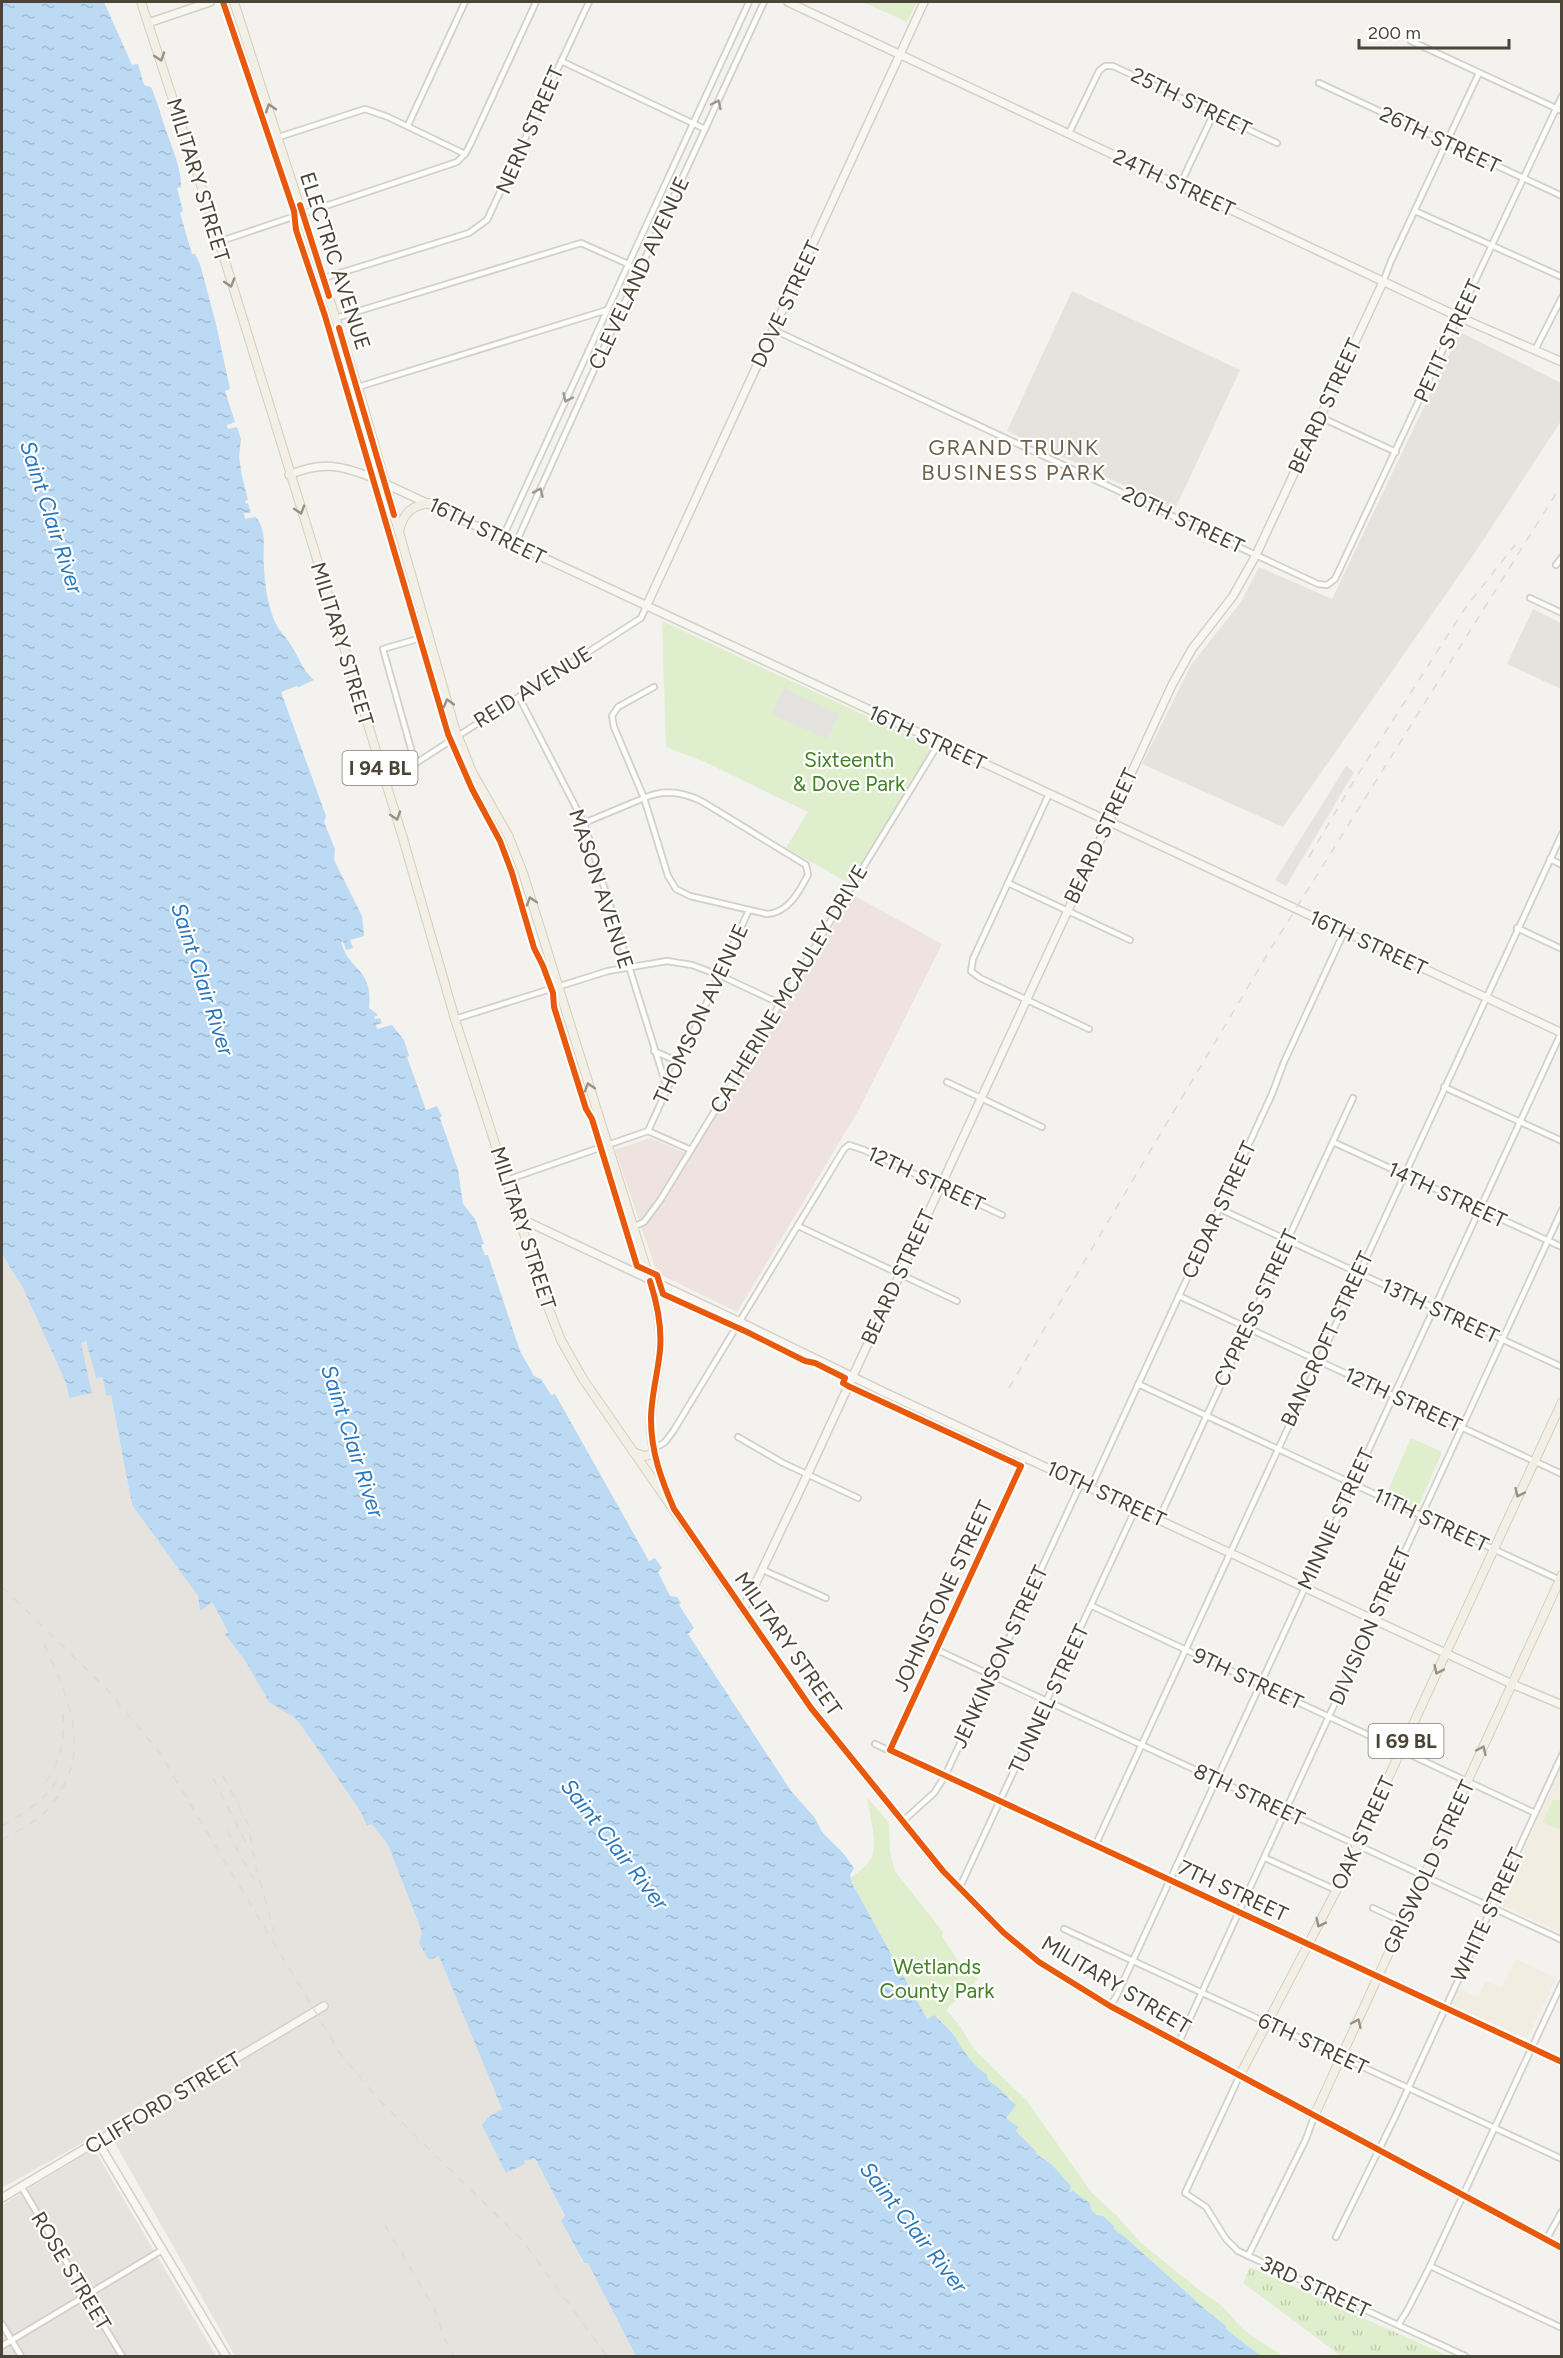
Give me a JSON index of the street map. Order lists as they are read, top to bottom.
{
  "streets": {
    "main road": [
      "MILITARY STREET",
      "ELECTRIC AVENUE",
      "I 94 BL",
      "I 69 BL",
      "OAK STREET",
      "GRISWOLD STREET"
    ],
    "street": [
      "25TH STREET",
      "NERN STREET",
      "26TH STREET",
      "24TH STREET",
      "CLEVELAND AVENUE",
      "DOVE STREET",
      "PETIT STREET",
      "BEARD STREET",
      "20TH STREET",
      "16TH STREET",
      "REID AVENUE",
      "MASON AVENUE",
      "CATHERINE MCAULEY DRIVE",
      "THOMSON AVENUE",
      "12TH STREET",
      "14TH STREET",
      "CEDAR STREET",
      "CYPRESS STREET",
      "13TH STREET",
      "BANCROFT STREET",
      "10TH STREET",
      "MINNIE STREET",
      "11TH STREET",
      "JOHNSTONE STREET",
      "DIVISION STREET",
      "JENKINSON STREET",
      "9TH STREET",
      "TUNNEL STREET",
      "8TH STREET",
      "7TH STREET",
      "WHITE STREET",
      "6TH STREET",
      "CLIFFORD STREET",
      "ROSE STREET",
      "3RD STREET"
    ]
  },
  "crossings": [
    ["25TH STREET", "24TH STREET"],
    ["NERN STREET", "ELECTRIC AVENUE"],
    ["26TH STREET", "PETIT STREET"],
    ["26TH STREET", "BEARD STREET"],
    ["MILITARY STREET", "ELECTRIC AVENUE"],
    ["MILITARY STREET", "BEARD STREET"],
    ["MILITARY STREET", "16TH STREET"],
    ["MILITARY STREET", "REID AVENUE"],
    ["MILITARY STREET", "10TH STREET"],
    ["MILITARY STREET", "MINNIE STREET"],
    ["MILITARY STREET", "DIVISION STREET"],
    ["MILITARY STREET", "JENKINSON STREET"],
    ["MILITARY STREET", "TUNNEL STREET"],
    ["MILITARY STREET", "OAK STREET"],
    ["MILITARY STREET", "GRISWOLD STREET"],
    ["MILITARY STREET", "WHITE STREET"],
    ["24TH STREET", "DOVE STREET"],
    ["24TH STREET", "PETIT STREET"],
    ["24TH STREET", "BEARD STREET"],
    ["ELECTRIC AVENUE", "16TH STREET"],
    ["ELECTRIC AVENUE", "REID AVENUE"],
    ["ELECTRIC AVENUE", "CATHERINE MCAULEY DRIVE"],
    ["ELECTRIC AVENUE", "10TH STREET"],
    ["CLEVELAND AVENUE", "16TH STREET"],
    ["DOVE STREET", "20TH STREET"],
    ["DOVE STREET", "16TH STREET"],
    ["DOVE STREET", "REID AVENUE"],
    ["PETIT STREET", "20TH STREET"],
    ["BEARD STREET", "20TH STREET"],
    ["BEARD STREET", "16TH STREET"],
    ["BEARD STREET", "12TH STREET"],
    ["BEARD STREET", "10TH STREET"],
    ["16TH STREET", "REID AVENUE"],
    ["16TH STREET", "CATHERINE MCAULEY DRIVE"],
    ["16TH STREET", "CEDAR STREET"],
    ["16TH STREET", "BANCROFT STREET"],
    ["16TH STREET", "MINNIE STREET"],
    ["REID AVENUE", "MASON AVENUE"],
    ["MASON AVENUE", "THOMSON AVENUE"],
    ["12TH STREET", "CEDAR STREET"],
    ["12TH STREET", "CYPRESS STREET"],
    ["12TH STREET", "BANCROFT STREET"],
    ["12TH STREET", "MINNIE STREET"],
    ["12TH STREET", "DIVISION STREET"],
    ["12TH STREET", "OAK STREET"],
    ["14TH STREET", "CYPRESS STREET"],
    ["14TH STREET", "BANCROFT STREET"],
    ["14TH STREET", "MINNIE STREET"],
    ["14TH STREET", "DIVISION STREET"],
    ["CEDAR STREET", "13TH STREET"],
    ["CEDAR STREET", "10TH STREET"],
    ["CEDAR STREET", "11TH STREET"],
    ["CYPRESS STREET", "13TH STREET"],
    ["CYPRESS STREET", "10TH STREET"],
    ["CYPRESS STREET", "11TH STREET"],
    ["13TH STREET", "BANCROFT STREET"],
    ["13TH STREET", "MINNIE STREET"],
    ["13TH STREET", "DIVISION STREET"],
    ["BANCROFT STREET", "10TH STREET"],
    ["BANCROFT STREET", "11TH STREET"],
    ["BANCROFT STREET", "9TH STREET"],
    ["BANCROFT STREET", "8TH STREET"],
    ["BANCROFT STREET", "7TH STREET"],
    ["10TH STREET", "MINNIE STREET"],
    ["10TH STREET", "JOHNSTONE STREET"],
    ["10TH STREET", "DIVISION STREET"],
    ["10TH STREET", "JENKINSON STREET"],
    ["10TH STREET", "TUNNEL STREET"],
    ["10TH STREET", "OAK STREET"],
    ["10TH STREET", "GRISWOLD STREET"],
    ["MINNIE STREET", "11TH STREET"],
    ["MINNIE STREET", "9TH STREET"],
    ["MINNIE STREET", "8TH STREET"],
    ["MINNIE STREET", "7TH STREET"],
    ["MINNIE STREET", "6TH STREET"],
    ["11TH STREET", "DIVISION STREET"],
    ["11TH STREET", "OAK STREET"],
    ["11TH STREET", "GRISWOLD STREET"],
    ["JOHNSTONE STREET", "8TH STREET"],
    ["JOHNSTONE STREET", "7TH STREET"],
    ["DIVISION STREET", "9TH STREET"],
    ["DIVISION STREET", "8TH STREET"],
    ["DIVISION STREET", "7TH STREET"],
    ["DIVISION STREET", "6TH STREET"],
    ["JENKINSON STREET", "8TH STREET"],
    ["JENKINSON STREET", "7TH STREET"],
    ["9TH STREET", "TUNNEL STREET"],
    ["9TH STREET", "OAK STREET"],
    ["9TH STREET", "GRISWOLD STREET"],
    ["9TH STREET", "WHITE STREET"],
    ["TUNNEL STREET", "8TH STREET"],
    ["TUNNEL STREET", "7TH STREET"],
    ["8TH STREET", "OAK STREET"],
    ["8TH STREET", "GRISWOLD STREET"],
    ["8TH STREET", "WHITE STREET"],
    ["OAK STREET", "7TH STREET"],
    ["OAK STREET", "6TH STREET"],
    ["OAK STREET", "3RD STREET"],
    ["GRISWOLD STREET", "7TH STREET"],
    ["GRISWOLD STREET", "6TH STREET"],
    ["GRISWOLD STREET", "3RD STREET"],
    ["7TH STREET", "WHITE STREET"],
    ["WHITE STREET", "6TH STREET"],
    ["CLIFFORD STREET", "ROSE STREET"]
  ],
  "one_way": ["MILITARY STREET", "ELECTRIC AVENUE"],
  "districts": ["GRAND TRUNK BUSINESS PARK"],
  "water": ["Saint Clair River"],
  "parks": ["Sixteenth & Dove Park", "Wetlands County Park"],
  "scale_bar": "200 m"
}
